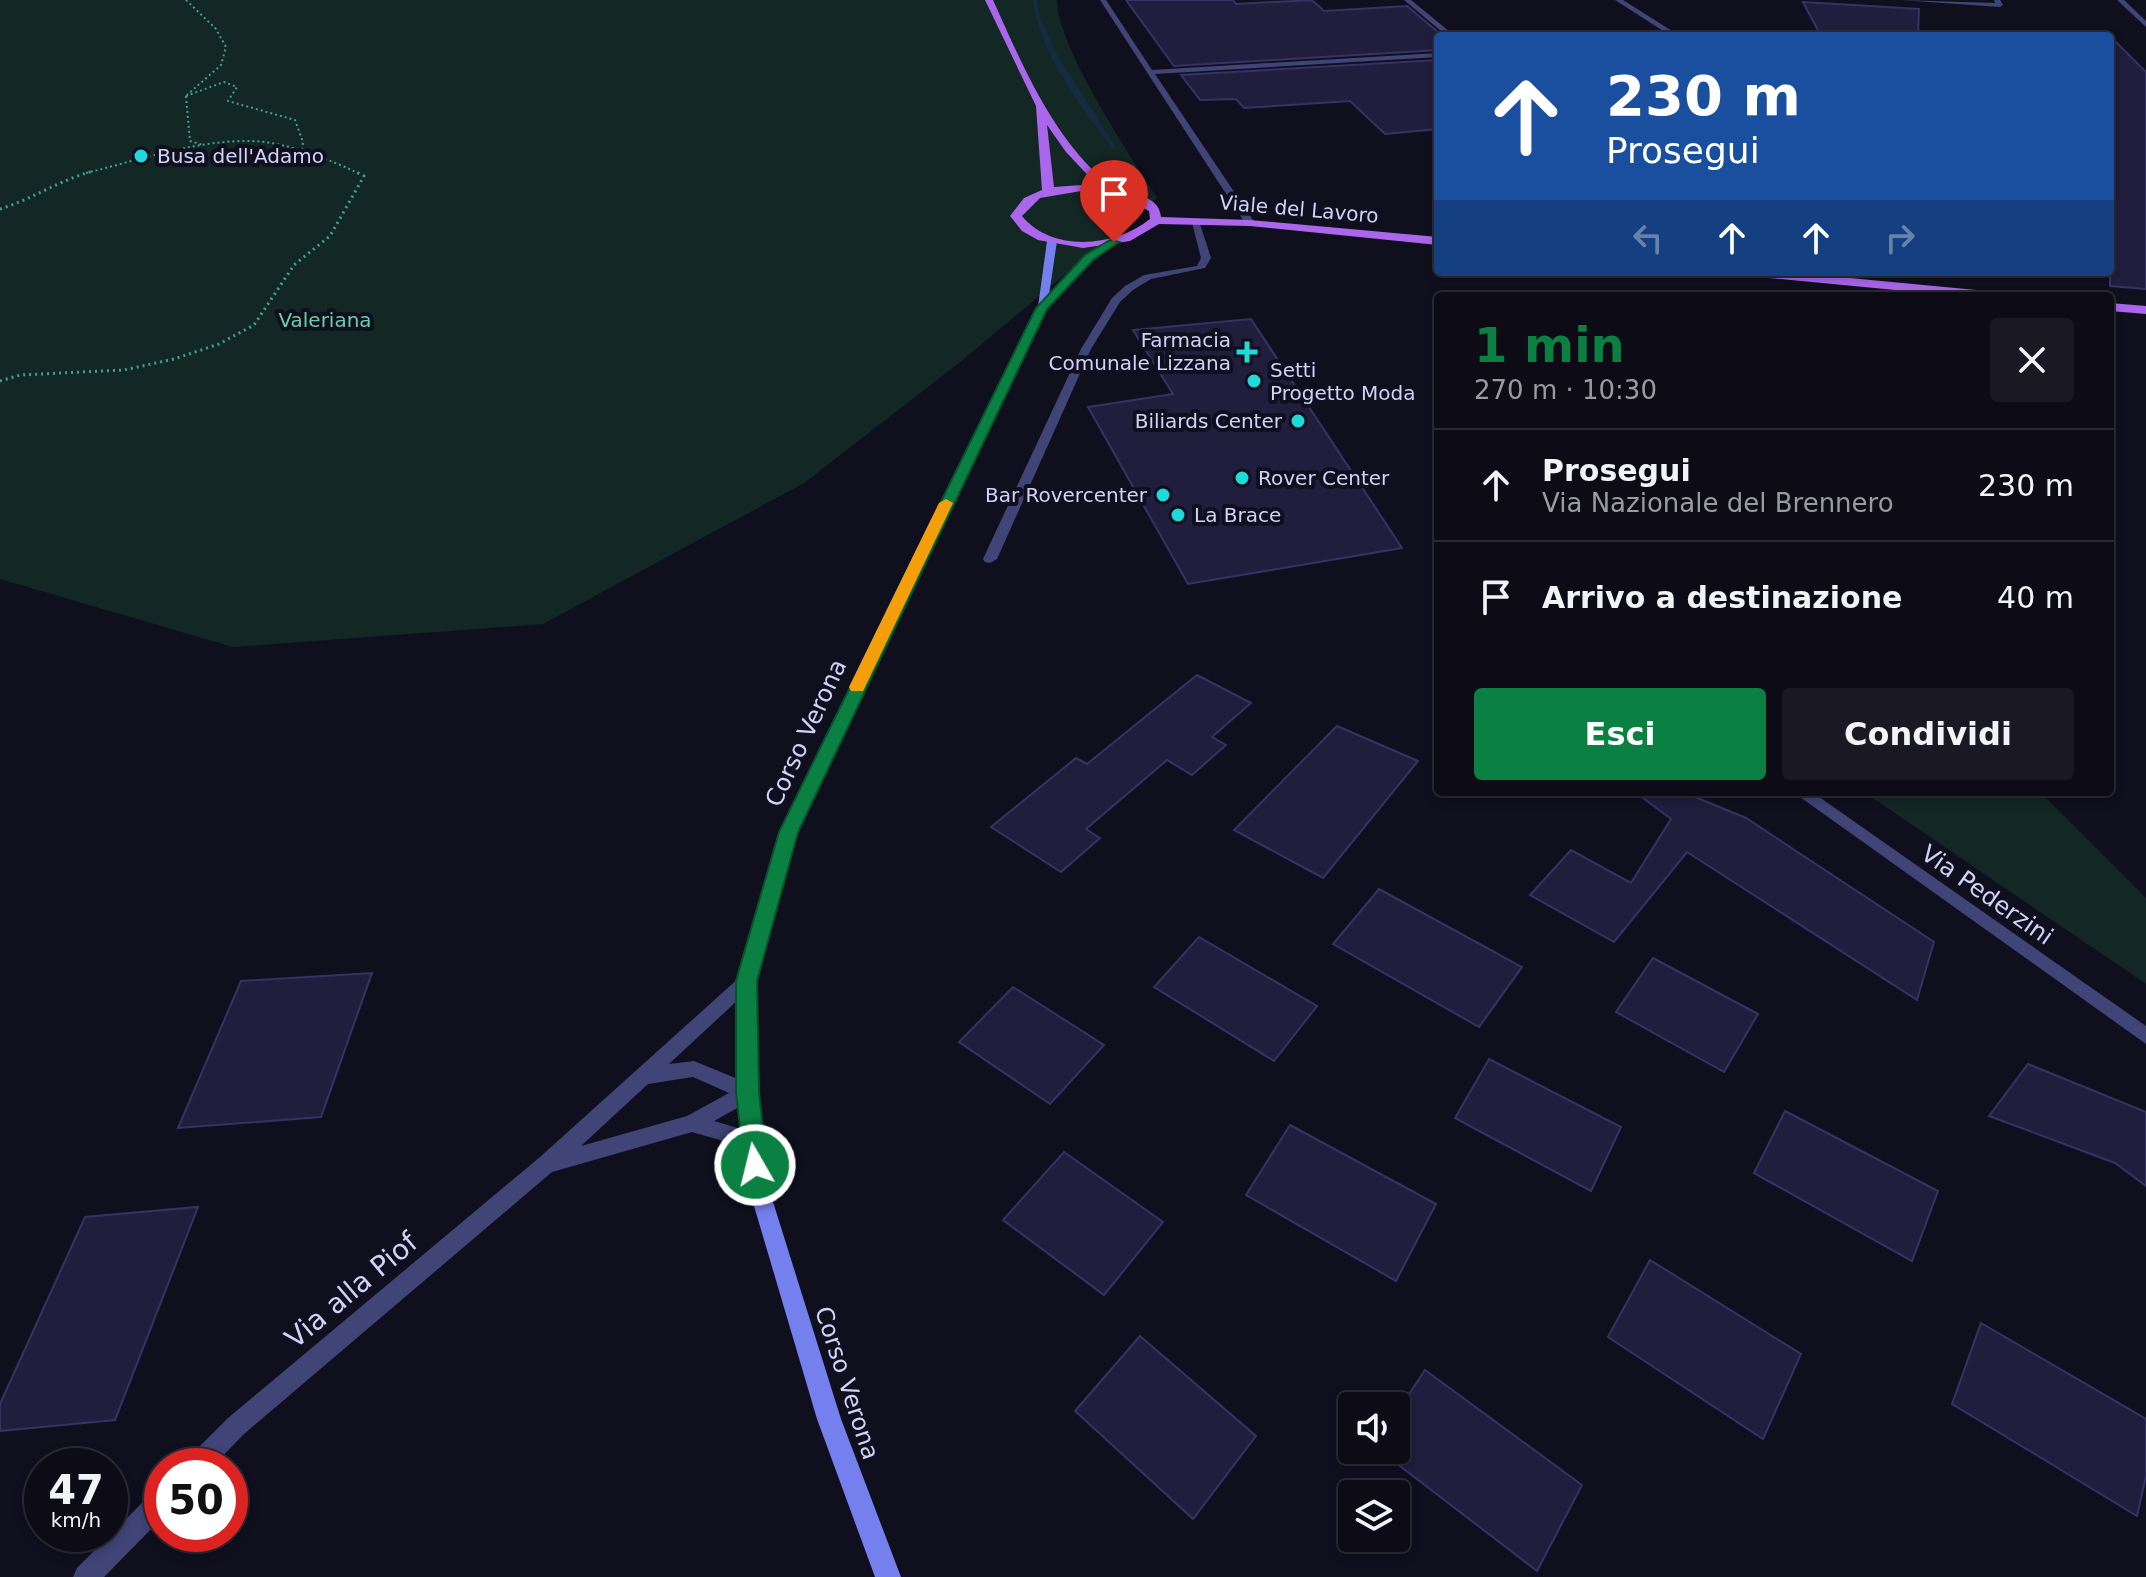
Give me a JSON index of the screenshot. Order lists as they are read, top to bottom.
{
  "streets": {
    "main road": ["Viale del Lavoro", "Corso Verona"],
    "street": ["Via Pederzini", "Via alla Piof"]
  },
  "crossings": [
    ["Corso Verona", "Via alla Piof"]
  ],
  "parks": ["Valeriana"],
  "places": {
    "other": [
      "Busa dell'Adamo",
      "Setti Progetto Moda",
      "Biliards Center",
      "Rover Center",
      "Bar Rovercenter",
      "La Brace"
    ],
    "health": ["Farmacia Comunale Lizzana"]
  },
  "page": {
    "turn": ["230 m", "Prosegui"],
    "heading": ["1 min", "270 m · 10:30"],
    "list": [
      {
        "name": "Prosegui",
        "note": "Via Nazionale del Brennero",
        "value": "230 m"
      },
      {
        "name": "Arrivo a destinazione",
        "value": "40 m"
      }
    ],
    "buttons": ["Esci", "Condividi"],
    "speed": "47 km/h",
    "limit": "50"
  }
}
